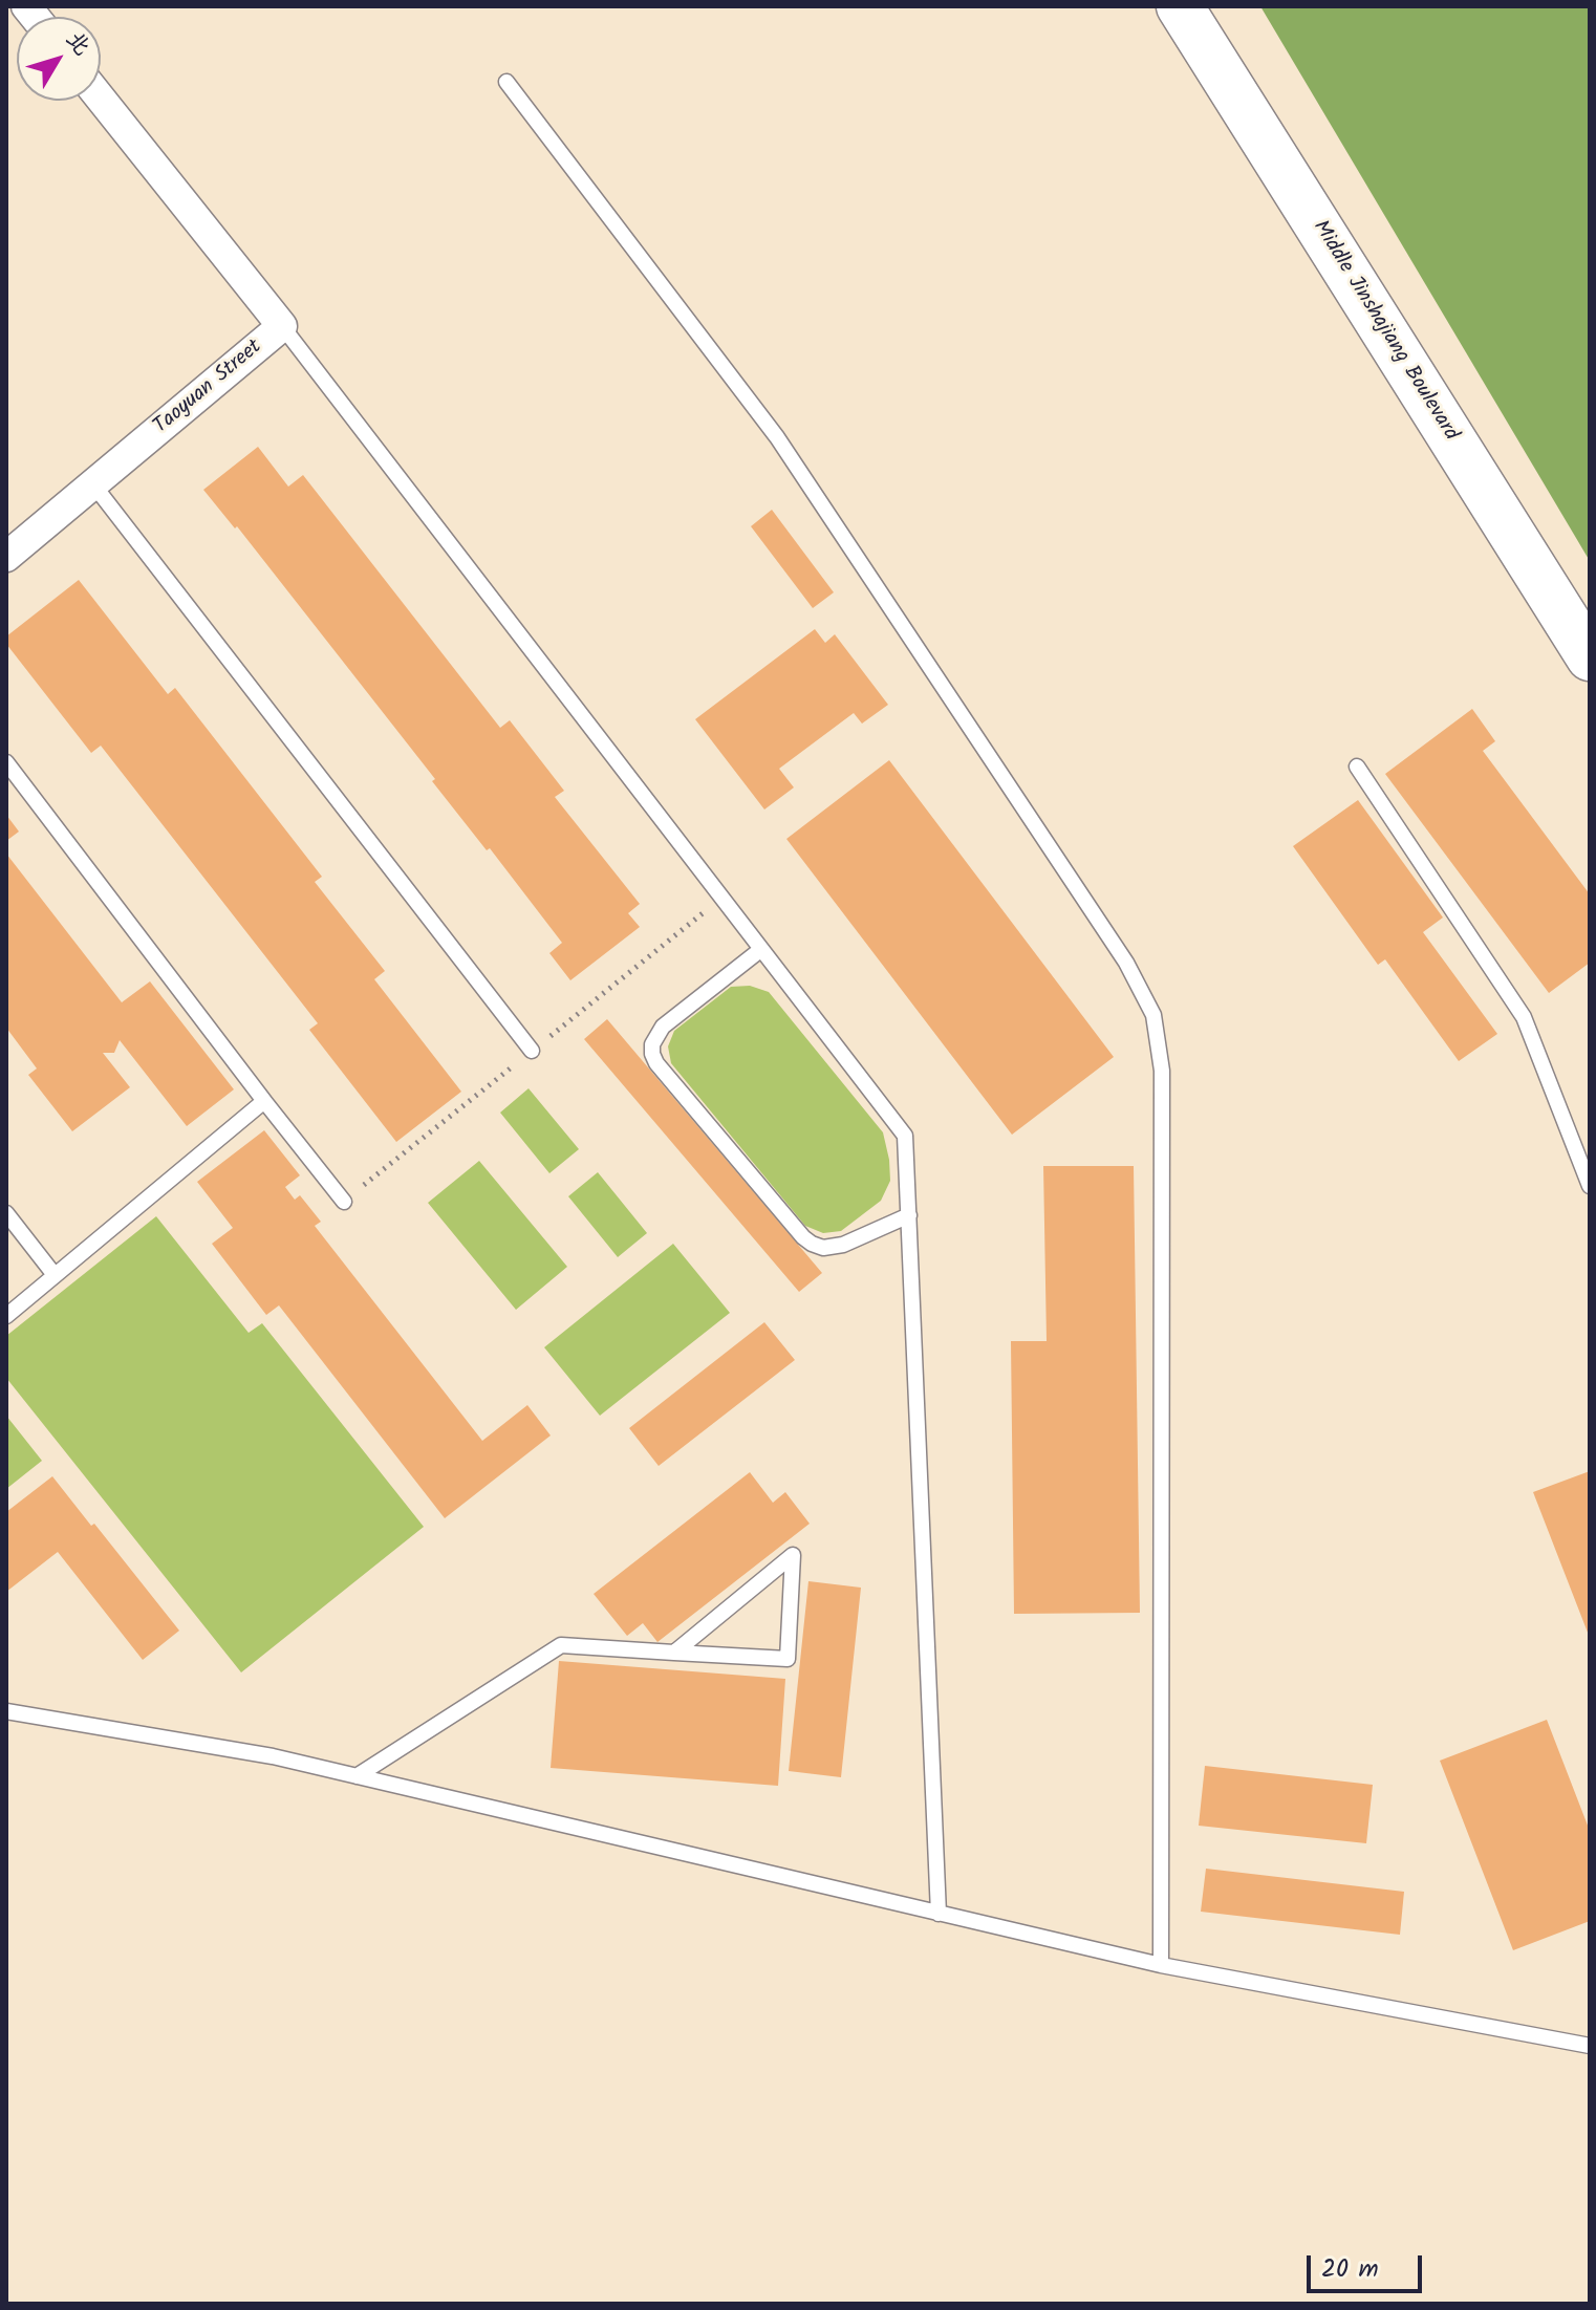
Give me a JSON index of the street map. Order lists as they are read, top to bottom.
{
  "streets": {
    "main road": ["Middle Jinshajiang Boulevard"],
    "street": ["Taoyuan Street"]
  },
  "scale_bar": "20 m",
  "north": "top right"
}
